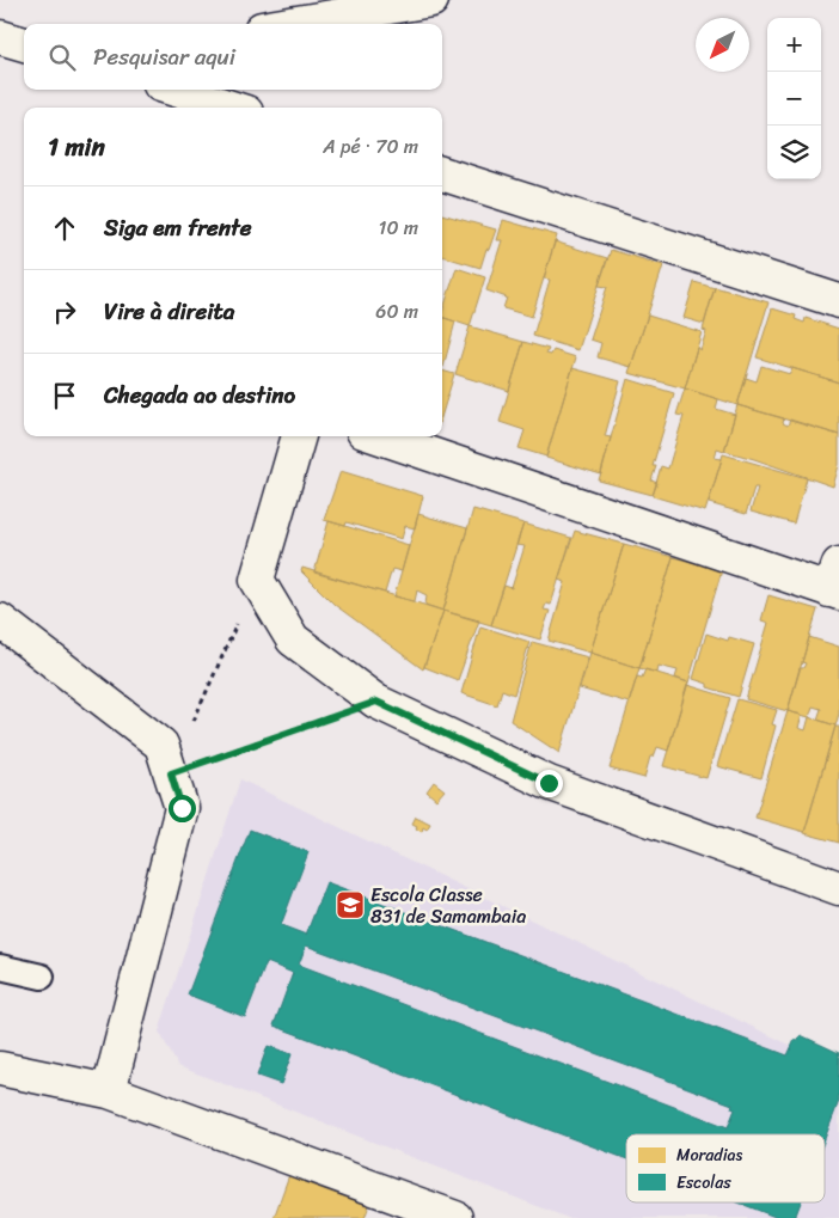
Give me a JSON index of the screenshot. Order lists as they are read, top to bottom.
{
  "places": {
    "school or university": ["Escola Classe 831 de Samambaia"]
  },
  "legend": ["Moradias", "Escolas"],
  "north": "bottom left",
  "page": {
    "map_buttons": ["+", "−"],
    "search": "Pesquisar aqui",
    "heading": ["1 min", "A pé · 70 m"],
    "list": [
      ["Siga em frente", "10 m"],
      ["Vire à direita", "60 m"],
      "Chegada ao destino"
    ]
  }
}
